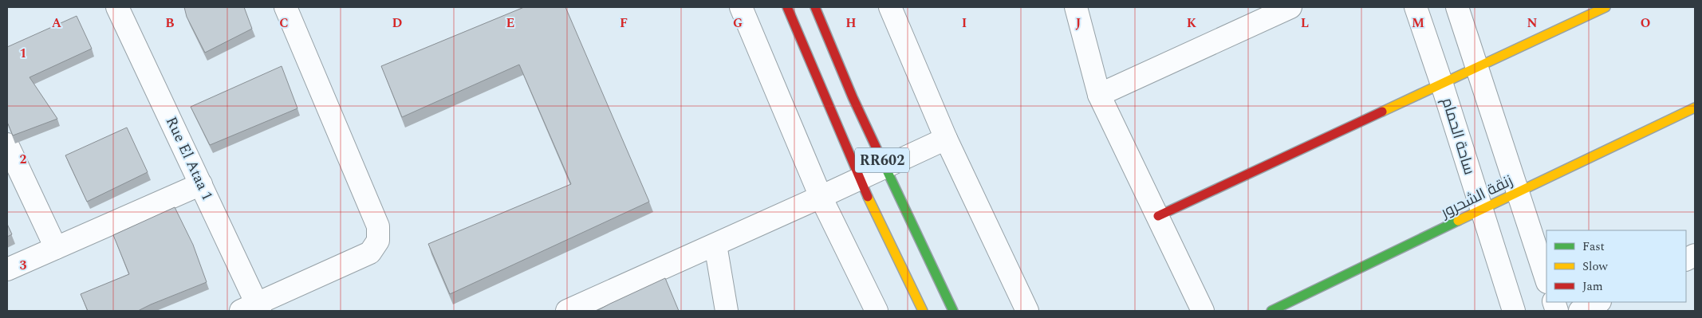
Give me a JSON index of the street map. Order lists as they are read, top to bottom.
{
  "streets": {
    "main road": ["RR602", "زنقة الشحرور"],
    "street": ["ساحة الحمام", "Rue El Ataa 1"]
  },
  "crossings": [
    ["ساحة الحمام", "زنقة الشحرور"]
  ],
  "legend": ["Fast", "Slow", "Jam"],
  "grid": {
    "columns": [
      "A",
      "B",
      "C",
      "D",
      "E",
      "F",
      "G",
      "H",
      "I",
      "J",
      "K",
      "L",
      "M",
      "N",
      "O"
    ],
    "rows": ["1", "2", "3"]
  }
}
